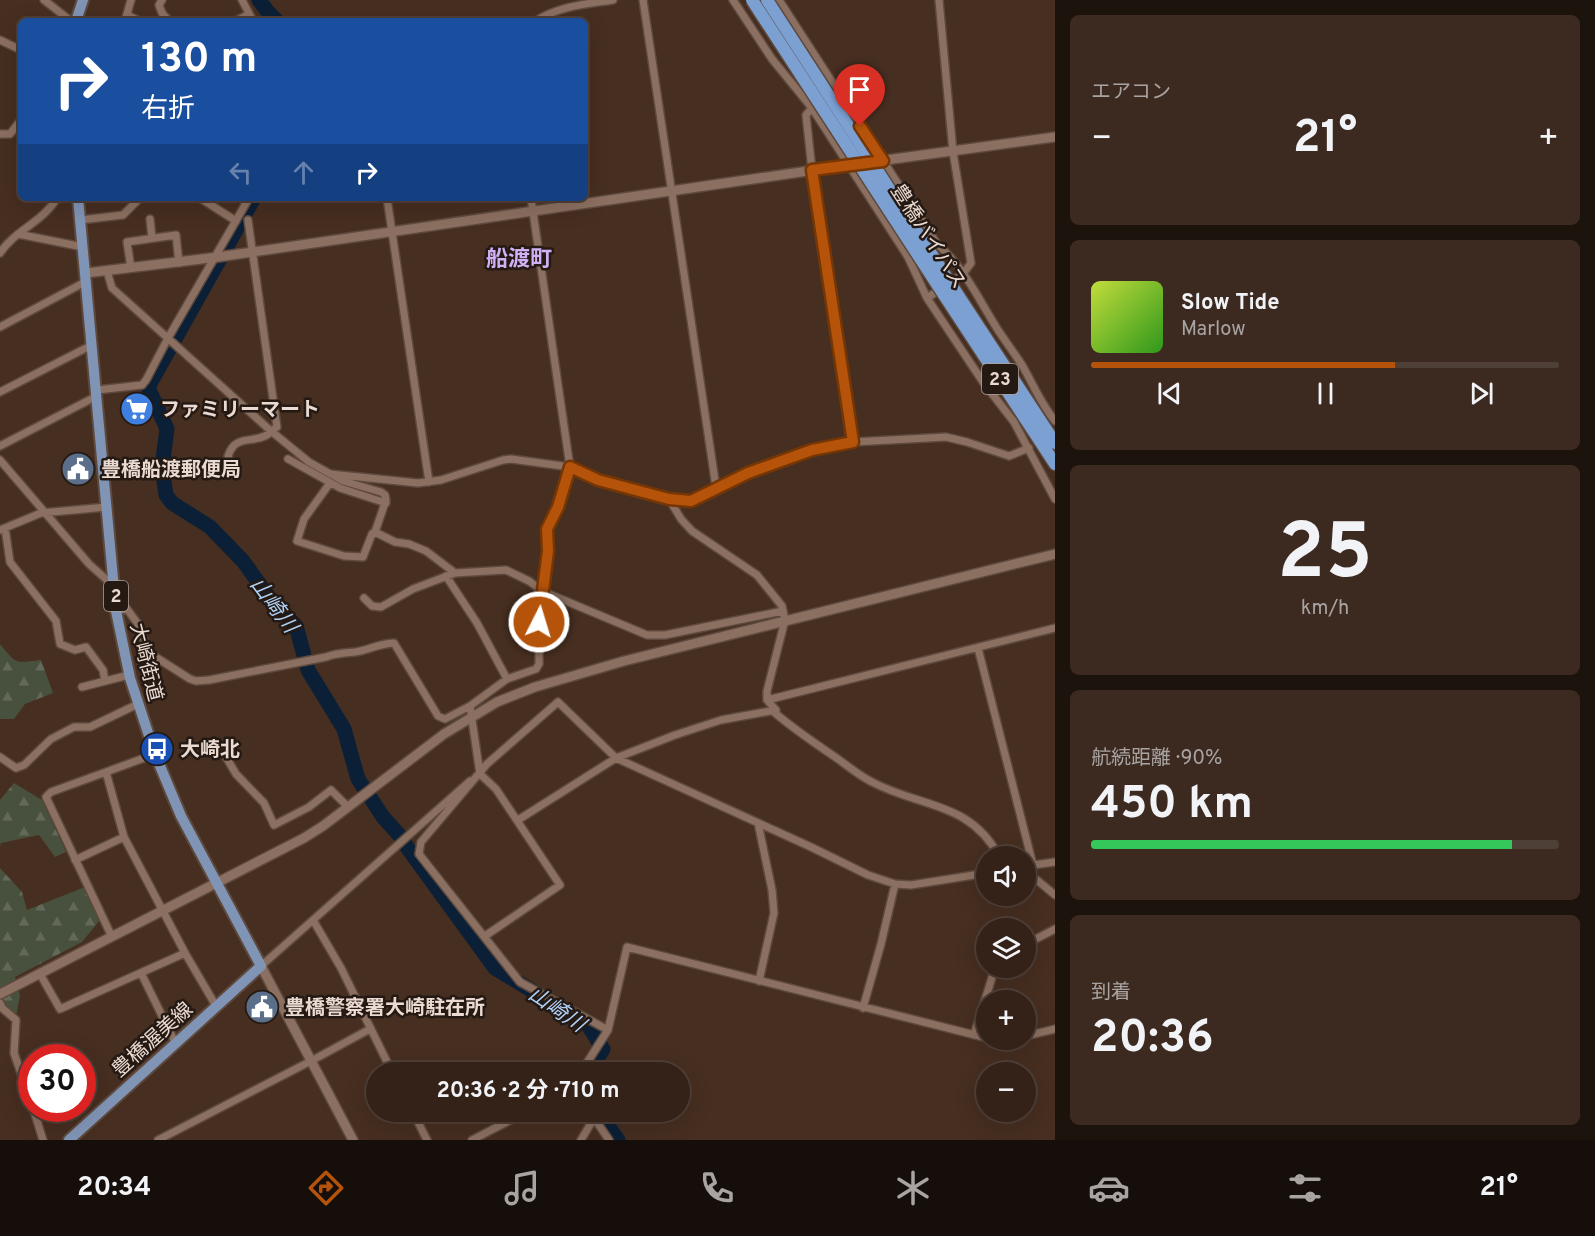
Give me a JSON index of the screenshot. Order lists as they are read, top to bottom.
{
  "streets": {
    "highway": ["豊橋バイパス", "23"],
    "main road": ["2", "大崎街道", "豊橋渥美線"]
  },
  "crossings": [
    ["大崎街道", "豊橋渥美線"]
  ],
  "districts": ["船渡町"],
  "water": ["山崎川"],
  "places": {
    "supermarket": ["ファミリーマート"],
    "public building": ["豊橋船渡郵便局", "豊橋警察署大崎駐在所"],
    "bus stop": ["大崎北"]
  },
  "page": {
    "tile": [
      "エアコン",
      ["25", "km/h"],
      ["航続距離 · 90%", "450 km"],
      ["到着", "20:36"]
    ],
    "turn": ["130 m", "右折"],
    "heat": ["−", "21°", "+"],
    "song": ["Slow Tide", "Marlow"],
    "map_buttons": ["+", "−"],
    "limit": "30",
    "trip": "20:36 · 2 分 · 710 m",
    "tabs": ["20:34", "21°"]
  }
}
